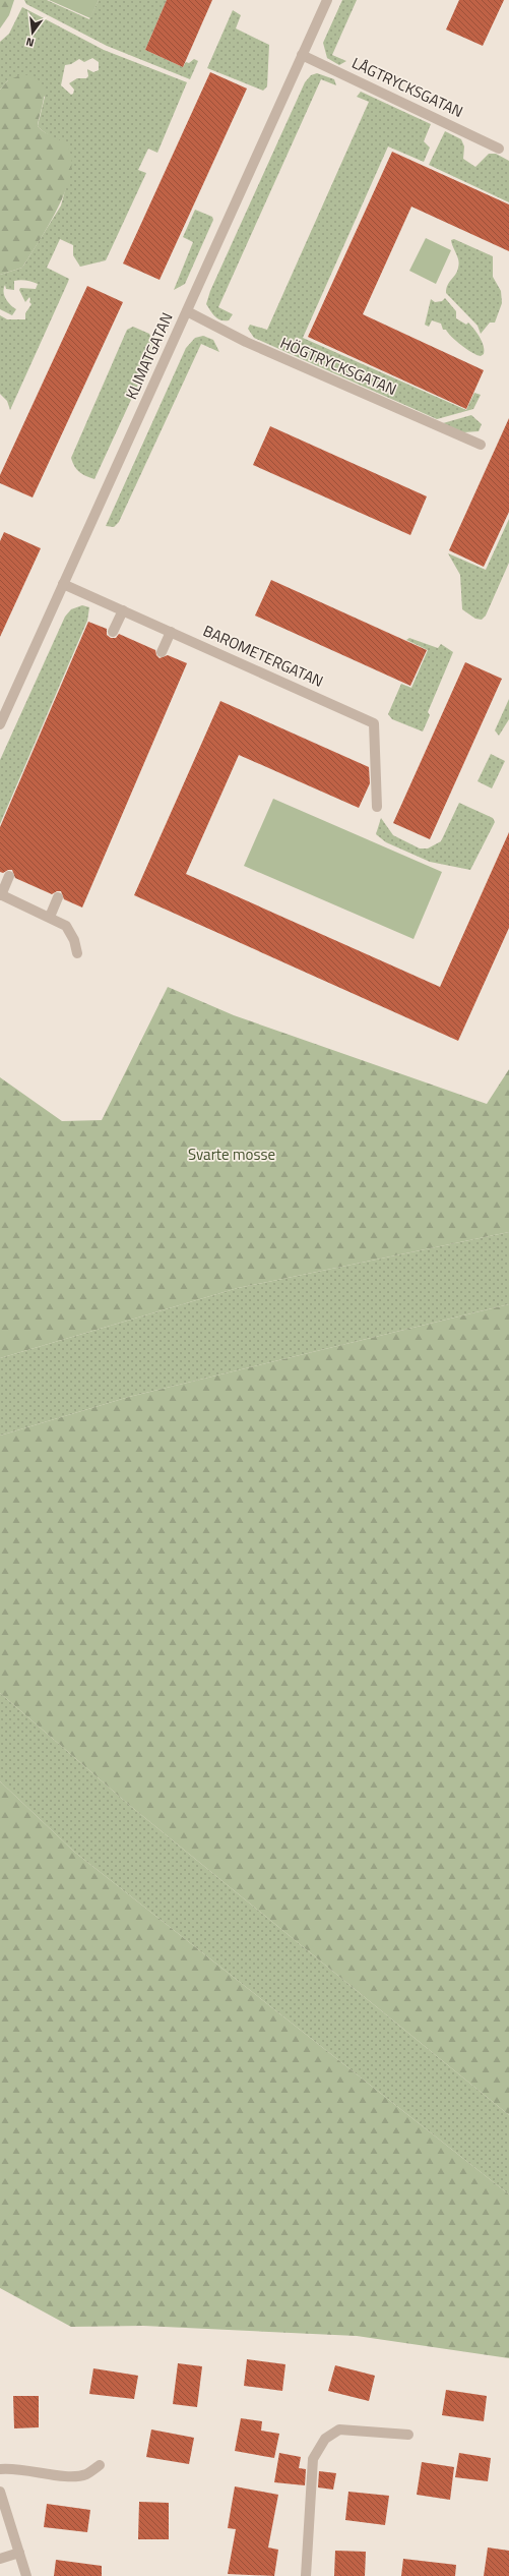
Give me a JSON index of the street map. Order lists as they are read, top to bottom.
{
  "streets": {
    "street": [
      "LÅGTRYCKSGATAN",
      "KLIMATGATAN",
      "HÖGTRYCKSGATAN",
      "BAROMETERGATAN"
    ]
  },
  "crossings": [
    ["LÅGTRYCKSGATAN", "KLIMATGATAN"],
    ["KLIMATGATAN", "HÖGTRYCKSGATAN"],
    ["KLIMATGATAN", "BAROMETERGATAN"]
  ],
  "parks": ["Svarte mosse"],
  "north": "bottom"
}
